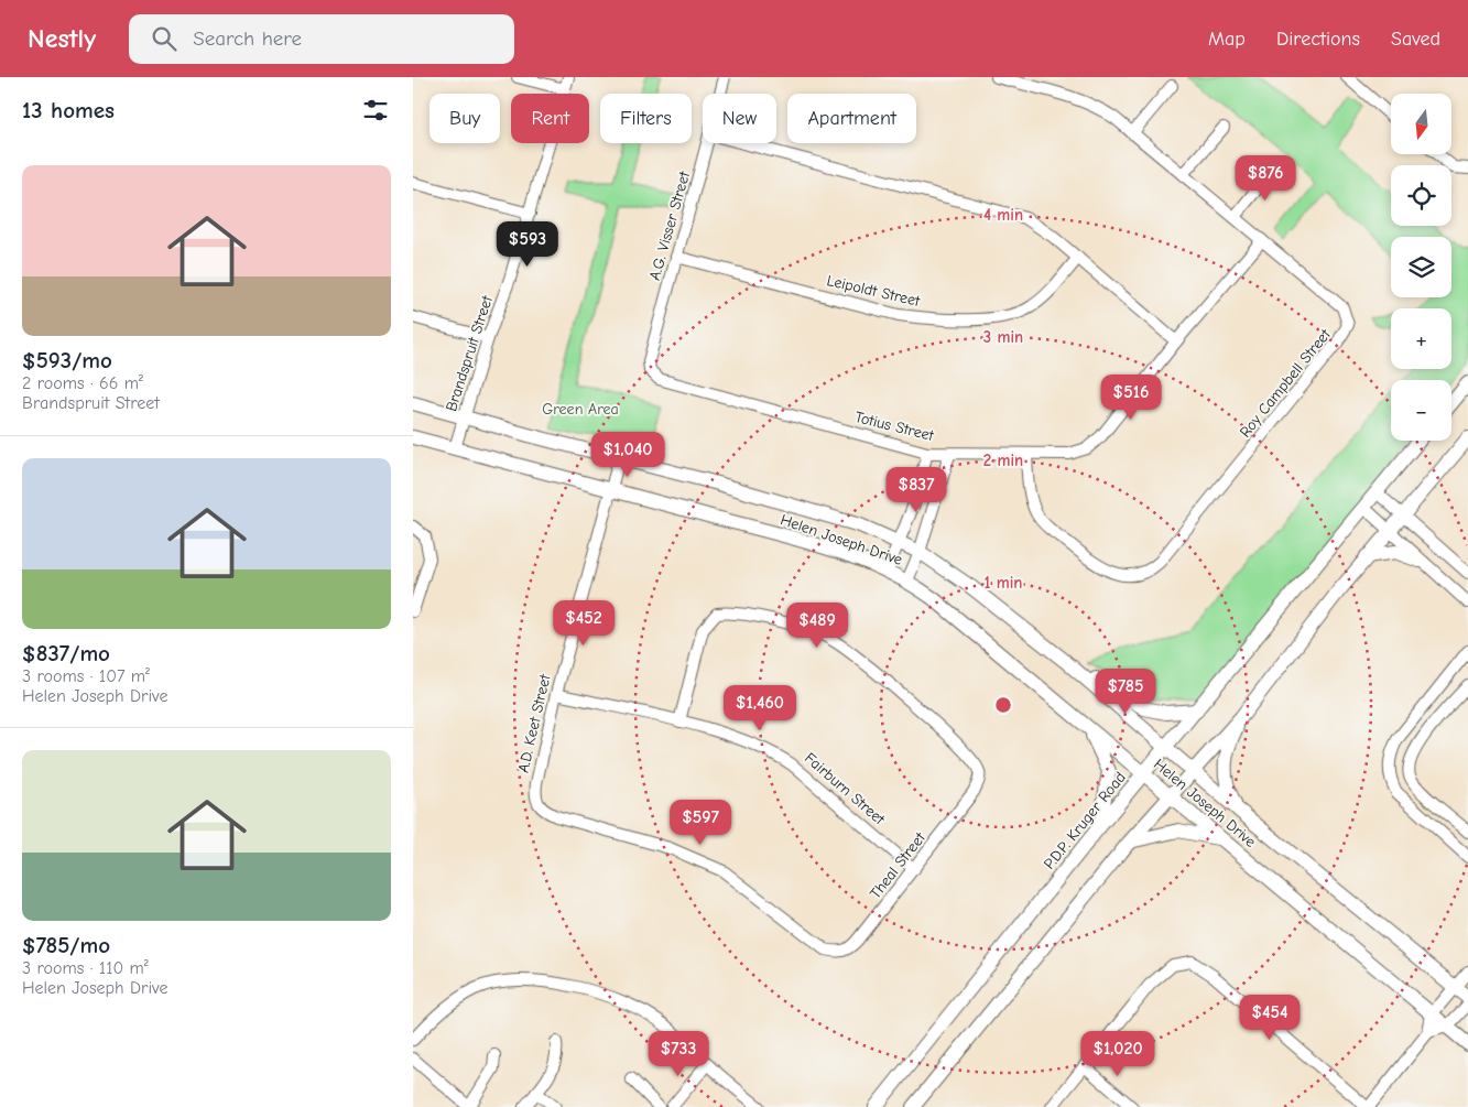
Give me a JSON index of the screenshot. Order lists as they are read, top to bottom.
{
  "streets": {
    "street": [
      "A.G. Visser Street",
      "Leipoldt Street",
      "Brandspruit Street",
      "Roy Campbell Street",
      "Totius Street",
      "Helen Joseph Drive",
      "A.D. Keet Street",
      "Fairburn Street",
      "P.D.P. Kruger Road",
      "Theal Street"
    ]
  },
  "crossings": [
    ["A.G. Visser Street", "Leipoldt Street"],
    ["A.G. Visser Street", "Totius Street"],
    ["Brandspruit Street", "Helen Joseph Drive"],
    ["Roy Campbell Street", "Totius Street"],
    ["Helen Joseph Drive", "A.D. Keet Street"],
    ["Helen Joseph Drive", "P.D.P. Kruger Road"],
    ["A.D. Keet Street", "Fairburn Street"],
    ["A.D. Keet Street", "Theal Street"],
    ["Fairburn Street", "Theal Street"]
  ],
  "parks": ["Green Area"],
  "north": "bottom",
  "page": {
    "header": "Nestly",
    "search": "Search here",
    "nav": ["Map", "Directions", "Saved"],
    "heading": "13 homes",
    "map_buttons": ["+", "−"],
    "chip": [
      "Buy",
      "Rent",
      "Filters",
      "New",
      "Apartment"
    ],
    "list": [
      {
        "name": "$593/mo",
        "note": "2 rooms · 66 m² · Brandspruit Street"
      },
      {
        "name": "$837/mo",
        "note": "3 rooms · 107 m² · Helen Joseph Drive"
      },
      {
        "name": "$785/mo",
        "note": "3 rooms · 110 m² · Helen Joseph Drive"
      }
    ],
    "price": [
      "$876",
      "$593",
      "$516",
      "$1,040",
      "$837",
      "$452",
      "$489",
      "$785",
      "$1,460",
      "$597",
      "$454",
      "$733",
      "$1,020"
    ]
  },
  "rings": [
    "4 min",
    "3 min",
    "2 min",
    "1 min"
  ]
}
